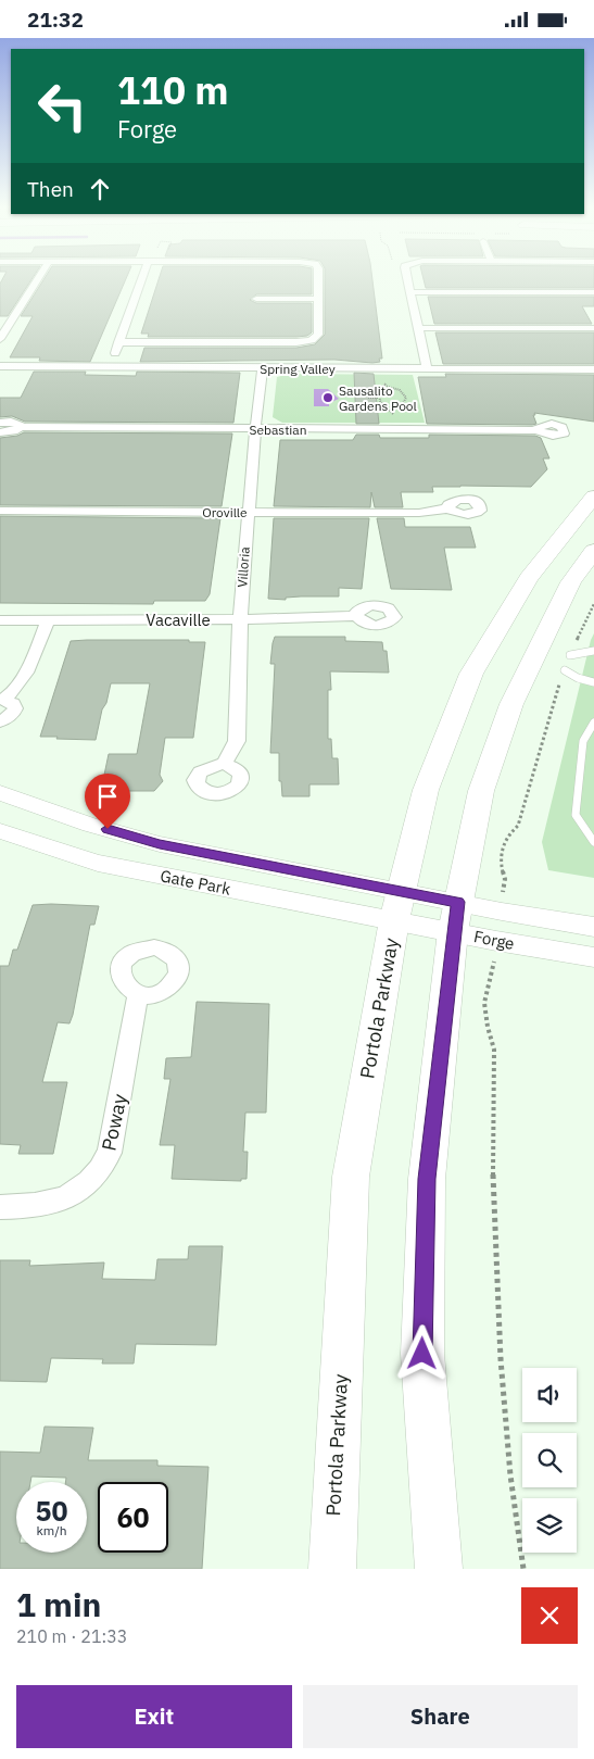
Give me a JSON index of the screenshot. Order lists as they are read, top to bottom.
{
  "streets": {
    "main road": ["Portola Parkway"],
    "street": [
      "Spring Valley",
      "Sebastian",
      "Oroville",
      "Villoria",
      "Vacaville",
      "Gate Park",
      "Forge",
      "Poway"
    ]
  },
  "crossings": [
    ["Spring Valley", "Villoria"],
    ["Sebastian", "Villoria"],
    ["Oroville", "Villoria"],
    ["Villoria", "Vacaville"],
    ["Gate Park", "Forge"],
    ["Gate Park", "Portola Parkway"],
    ["Forge", "Portola Parkway"]
  ],
  "places": ["Sausalito Gardens Pool"],
  "page": {
    "status": "21:32",
    "turn": ["110 m", "Forge"],
    "then": "Then",
    "speed": "50 km/h",
    "limit": "60",
    "heading": ["1 min", "210 m · 21:33"],
    "buttons": ["Exit", "Share"]
  }
}
